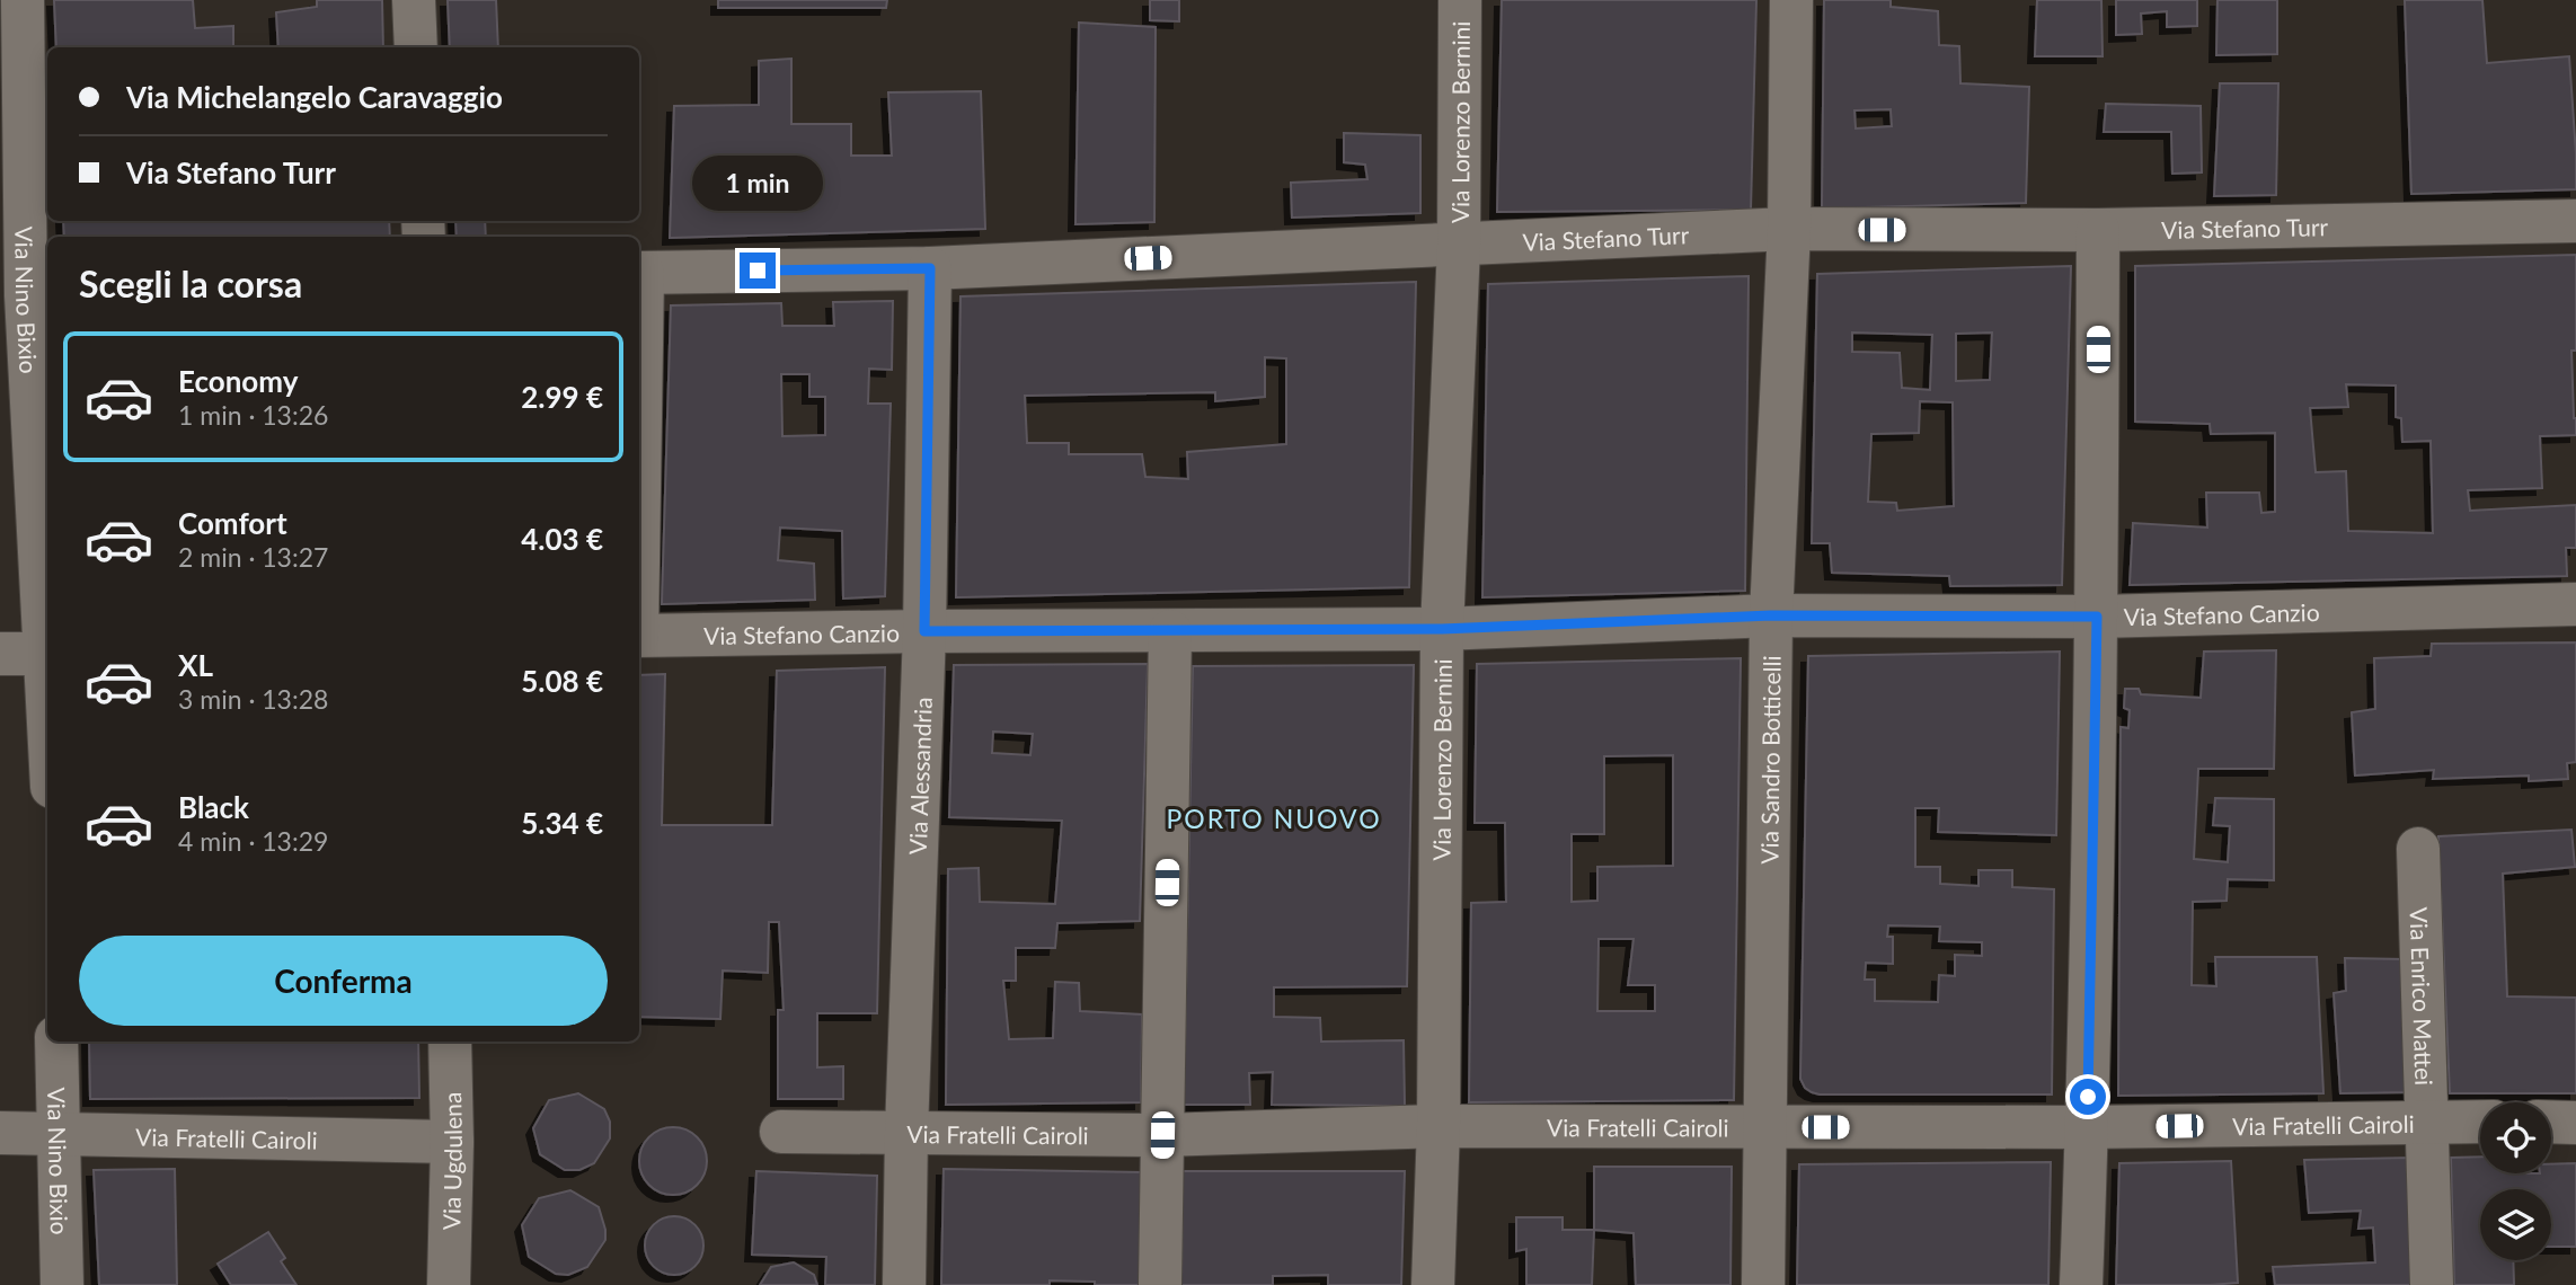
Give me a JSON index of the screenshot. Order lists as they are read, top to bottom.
{
  "streets": {
    "street": [
      "Via Lorenzo Bernini",
      "Via Stefano Turr",
      "Via Nino Bixio",
      "Via Stefano Canzio",
      "Via Sandro Botticelli",
      "Via Alessandria",
      "Via Enrico Mattei",
      "Via Fratelli Cairoli",
      "Via Ugdulena"
    ]
  },
  "crossings": [
    ["Via Lorenzo Bernini", "Via Stefano Turr"],
    ["Via Lorenzo Bernini", "Via Stefano Canzio"],
    ["Via Lorenzo Bernini", "Via Fratelli Cairoli"],
    ["Via Stefano Turr", "Via Sandro Botticelli"],
    ["Via Stefano Turr", "Via Alessandria"],
    ["Via Nino Bixio", "Via Fratelli Cairoli"],
    ["Via Stefano Canzio", "Via Sandro Botticelli"],
    ["Via Stefano Canzio", "Via Alessandria"],
    ["Via Sandro Botticelli", "Via Fratelli Cairoli"],
    ["Via Alessandria", "Via Fratelli Cairoli"],
    ["Via Enrico Mattei", "Via Fratelli Cairoli"],
    ["Via Fratelli Cairoli", "Via Ugdulena"]
  ],
  "districts": ["PORTO NUOVO"],
  "page": {
    "banner": ["Via Michelangelo Caravaggio", "Via Stefano Turr"],
    "bubble": "1 min",
    "heading": "Scegli la corsa",
    "list": [
      {
        "name": "Economy",
        "note": "1 min · 13:26",
        "value": "2.99 €"
      },
      {
        "name": "Comfort",
        "note": "2 min · 13:27",
        "value": "4.03 €"
      },
      {
        "name": "XL",
        "note": "3 min · 13:28",
        "value": "5.08 €"
      },
      {
        "name": "Black",
        "note": "4 min · 13:29",
        "value": "5.34 €"
      }
    ],
    "buttons": "Conferma"
  }
}
